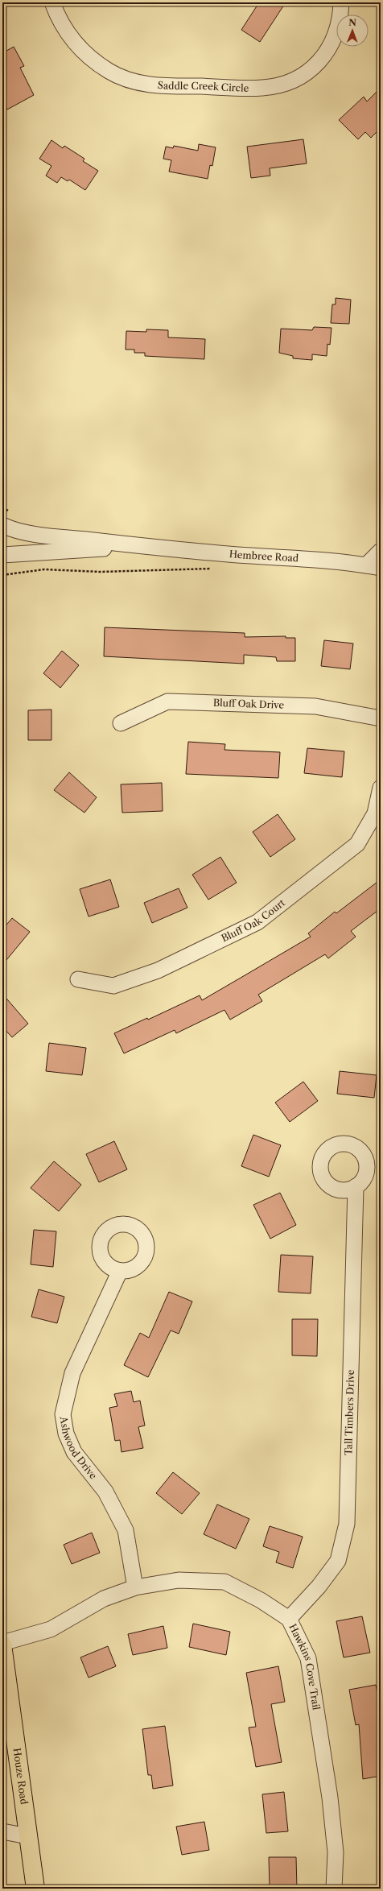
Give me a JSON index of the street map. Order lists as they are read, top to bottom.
{
  "streets": {
    "main road": ["Houze Road"],
    "street": [
      "Saddle Creek Circle",
      "Hembree Road",
      "Bluff Oak Drive",
      "Bluff Oak Court",
      "Tall Timbers Drive",
      "Ashwood Drive",
      "Hawkins Cove Trail"
    ]
  },
  "crossings": [
    ["Tall Timbers Drive", "Hawkins Cove Trail"],
    ["Ashwood Drive", "Hawkins Cove Trail"],
    ["Hawkins Cove Trail", "Houze Road"]
  ],
  "north": "top"
}
